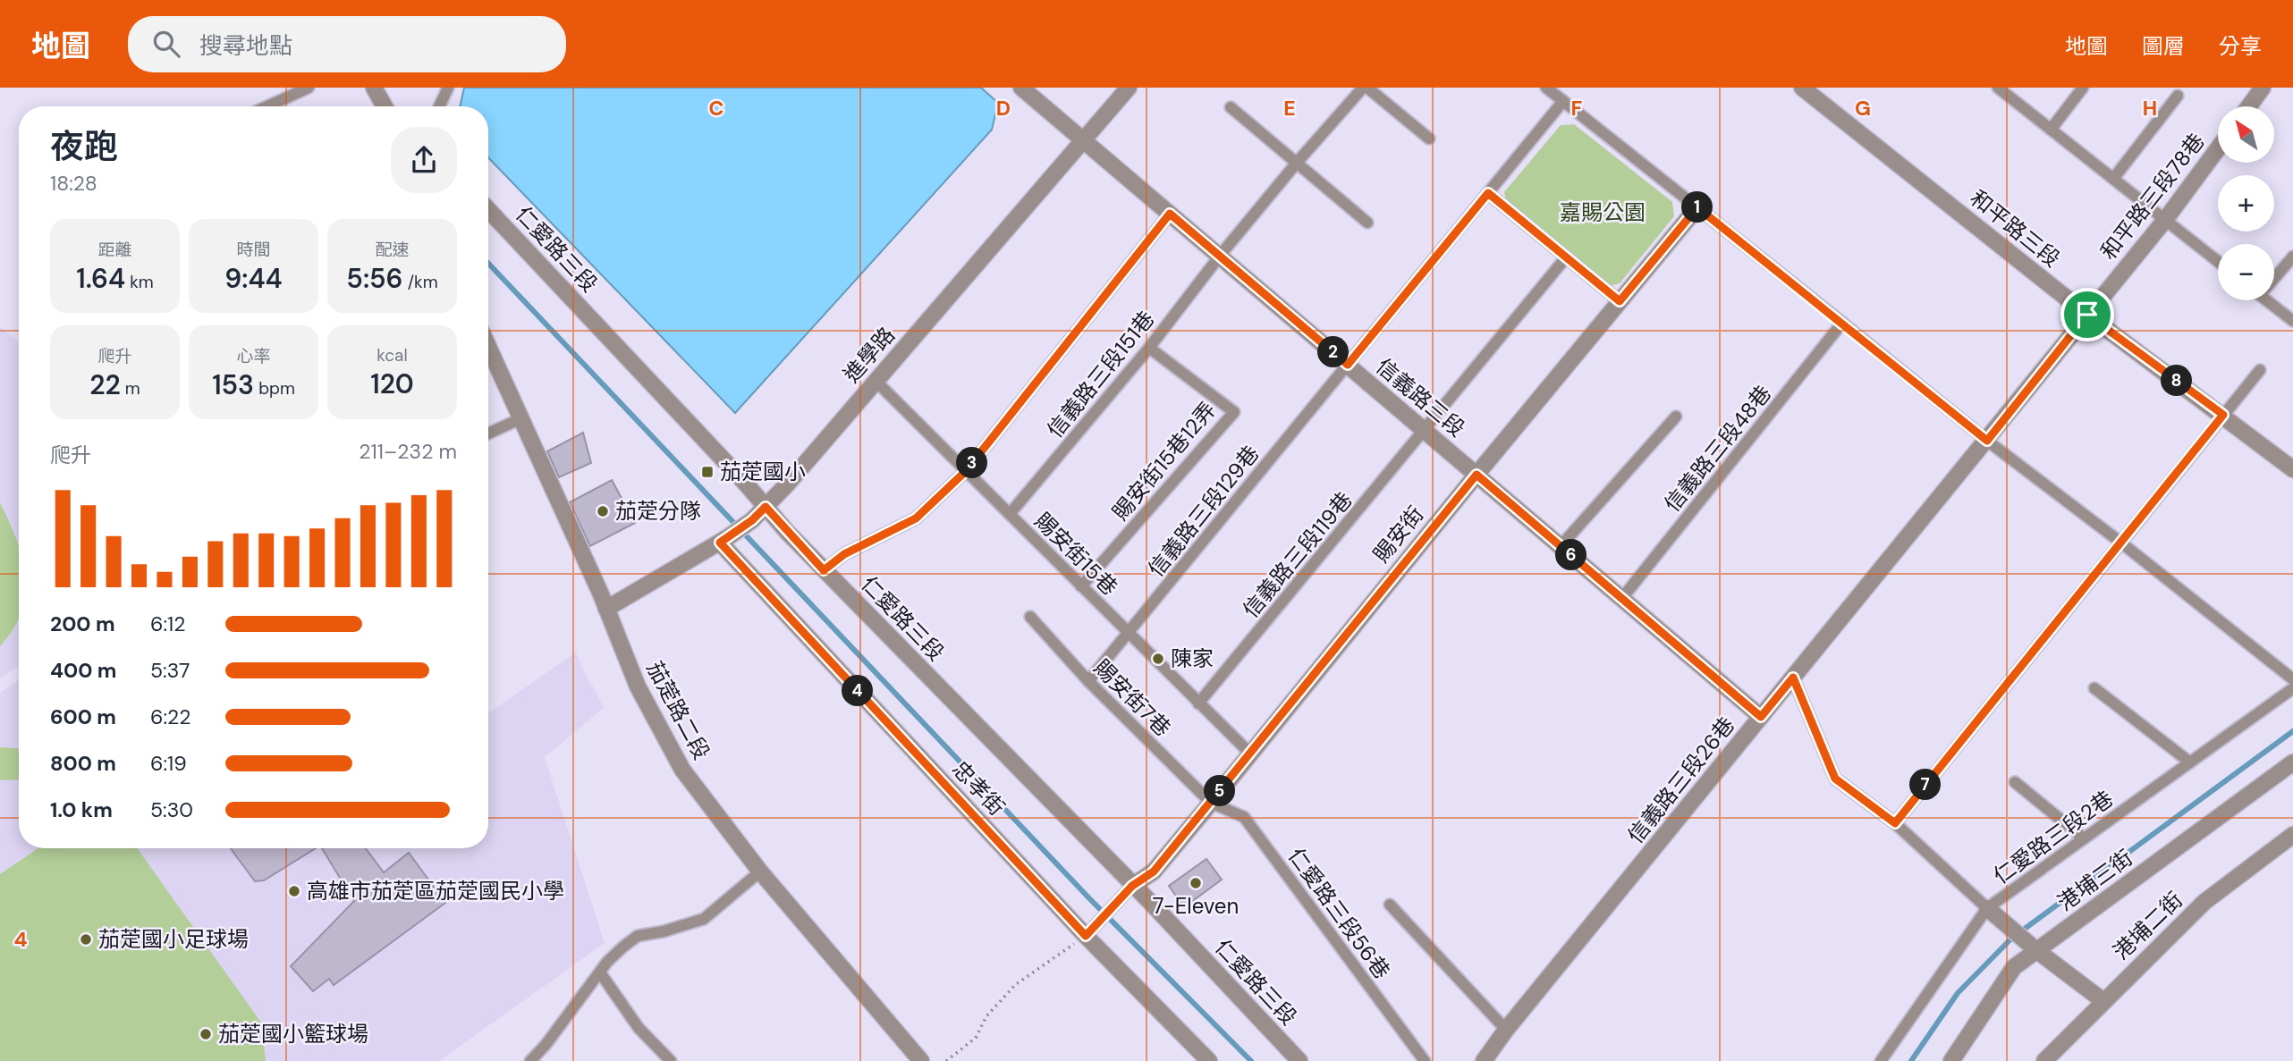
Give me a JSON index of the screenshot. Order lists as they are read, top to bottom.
{
  "streets": {
    "street": [
      "和平路三段78巷",
      "和平路三段",
      "仁愛路三段",
      "進學路",
      "信義路三段",
      "賜安街",
      "茄萣路二段",
      "信義路三段26巷",
      "忠孝街",
      "港埔三街",
      "港埔二街"
    ],
    "lane": [
      "信義路三段151巷",
      "信義路三段48巷",
      "賜安街15巷12弄",
      "信義路三段129巷",
      "賜安街15巷",
      "信義路三段119巷",
      "賜安街7巷",
      "仁愛路三段2巷",
      "仁愛路三段56巷"
    ]
  },
  "crossings": [
    ["和平路三段78巷", "和平路三段"],
    ["和平路三段78巷", "信義路三段26巷"],
    ["和平路三段", "信義路三段26巷"],
    ["仁愛路三段", "進學路"],
    ["仁愛路三段", "賜安街"],
    ["進學路", "信義路三段"],
    ["進學路", "賜安街15巷"],
    ["進學路", "茄萣路二段"],
    ["進學路", "忠孝街"],
    ["信義路三段151巷", "信義路三段"],
    ["信義路三段151巷", "賜安街15巷12弄"],
    ["信義路三段151巷", "賜安街15巷"],
    ["信義路三段", "信義路三段48巷"],
    ["信義路三段", "信義路三段129巷"],
    ["信義路三段", "賜安街"],
    ["信義路三段", "信義路三段119巷"],
    ["信義路三段", "信義路三段26巷"],
    ["賜安街15巷12弄", "賜安街15巷"],
    ["信義路三段129巷", "賜安街15巷"],
    ["信義路三段129巷", "賜安街7巷"],
    ["賜安街", "賜安街15巷"],
    ["賜安街", "賜安街7巷"],
    ["賜安街", "仁愛路三段56巷"],
    ["賜安街15巷", "信義路三段119巷"],
    ["賜安街7巷", "仁愛路三段56巷"]
  ],
  "parks": ["嘉賜公園"],
  "places": {
    "transit": ["茄萣國小"],
    "other": [
      "茄萣分隊",
      "陳家",
      "7-Eleven",
      "高雄市茄萣區茄萣國民小學",
      "茄萣國小足球場",
      "茄萣國小籃球場"
    ]
  },
  "north": "top left",
  "page": {
    "header": "地圖",
    "search": "搜尋地點",
    "nav": ["地圖", "圖層", "分享"],
    "map_buttons": ["+", "−"],
    "heading": ["夜跑", "18:28"],
    "pins": [
      "1",
      "2",
      "8",
      "3",
      "6",
      "4",
      "7",
      "5"
    ],
    "stats": [
      ["距離", "1.64 km"],
      ["時間", "9:44"],
      ["配速", "5:56 /km"],
      ["爬升", "22 m"],
      ["心率", "153 bpm"],
      ["kcal", "120"]
    ],
    "chart": ["爬升", "211–232 m"],
    "list": [
      {
        "name": "200 m",
        "note": "6:12"
      },
      {
        "name": "400 m",
        "note": "5:37"
      },
      {
        "name": "600 m",
        "note": "6:22"
      },
      {
        "name": "800 m",
        "note": "6:19"
      },
      {
        "name": "1.0 km",
        "note": "5:30"
      }
    ]
  },
  "grid": {
    "columns": [
      "C",
      "D",
      "E",
      "F",
      "G",
      "H"
    ],
    "rows": ["4"]
  }
}
